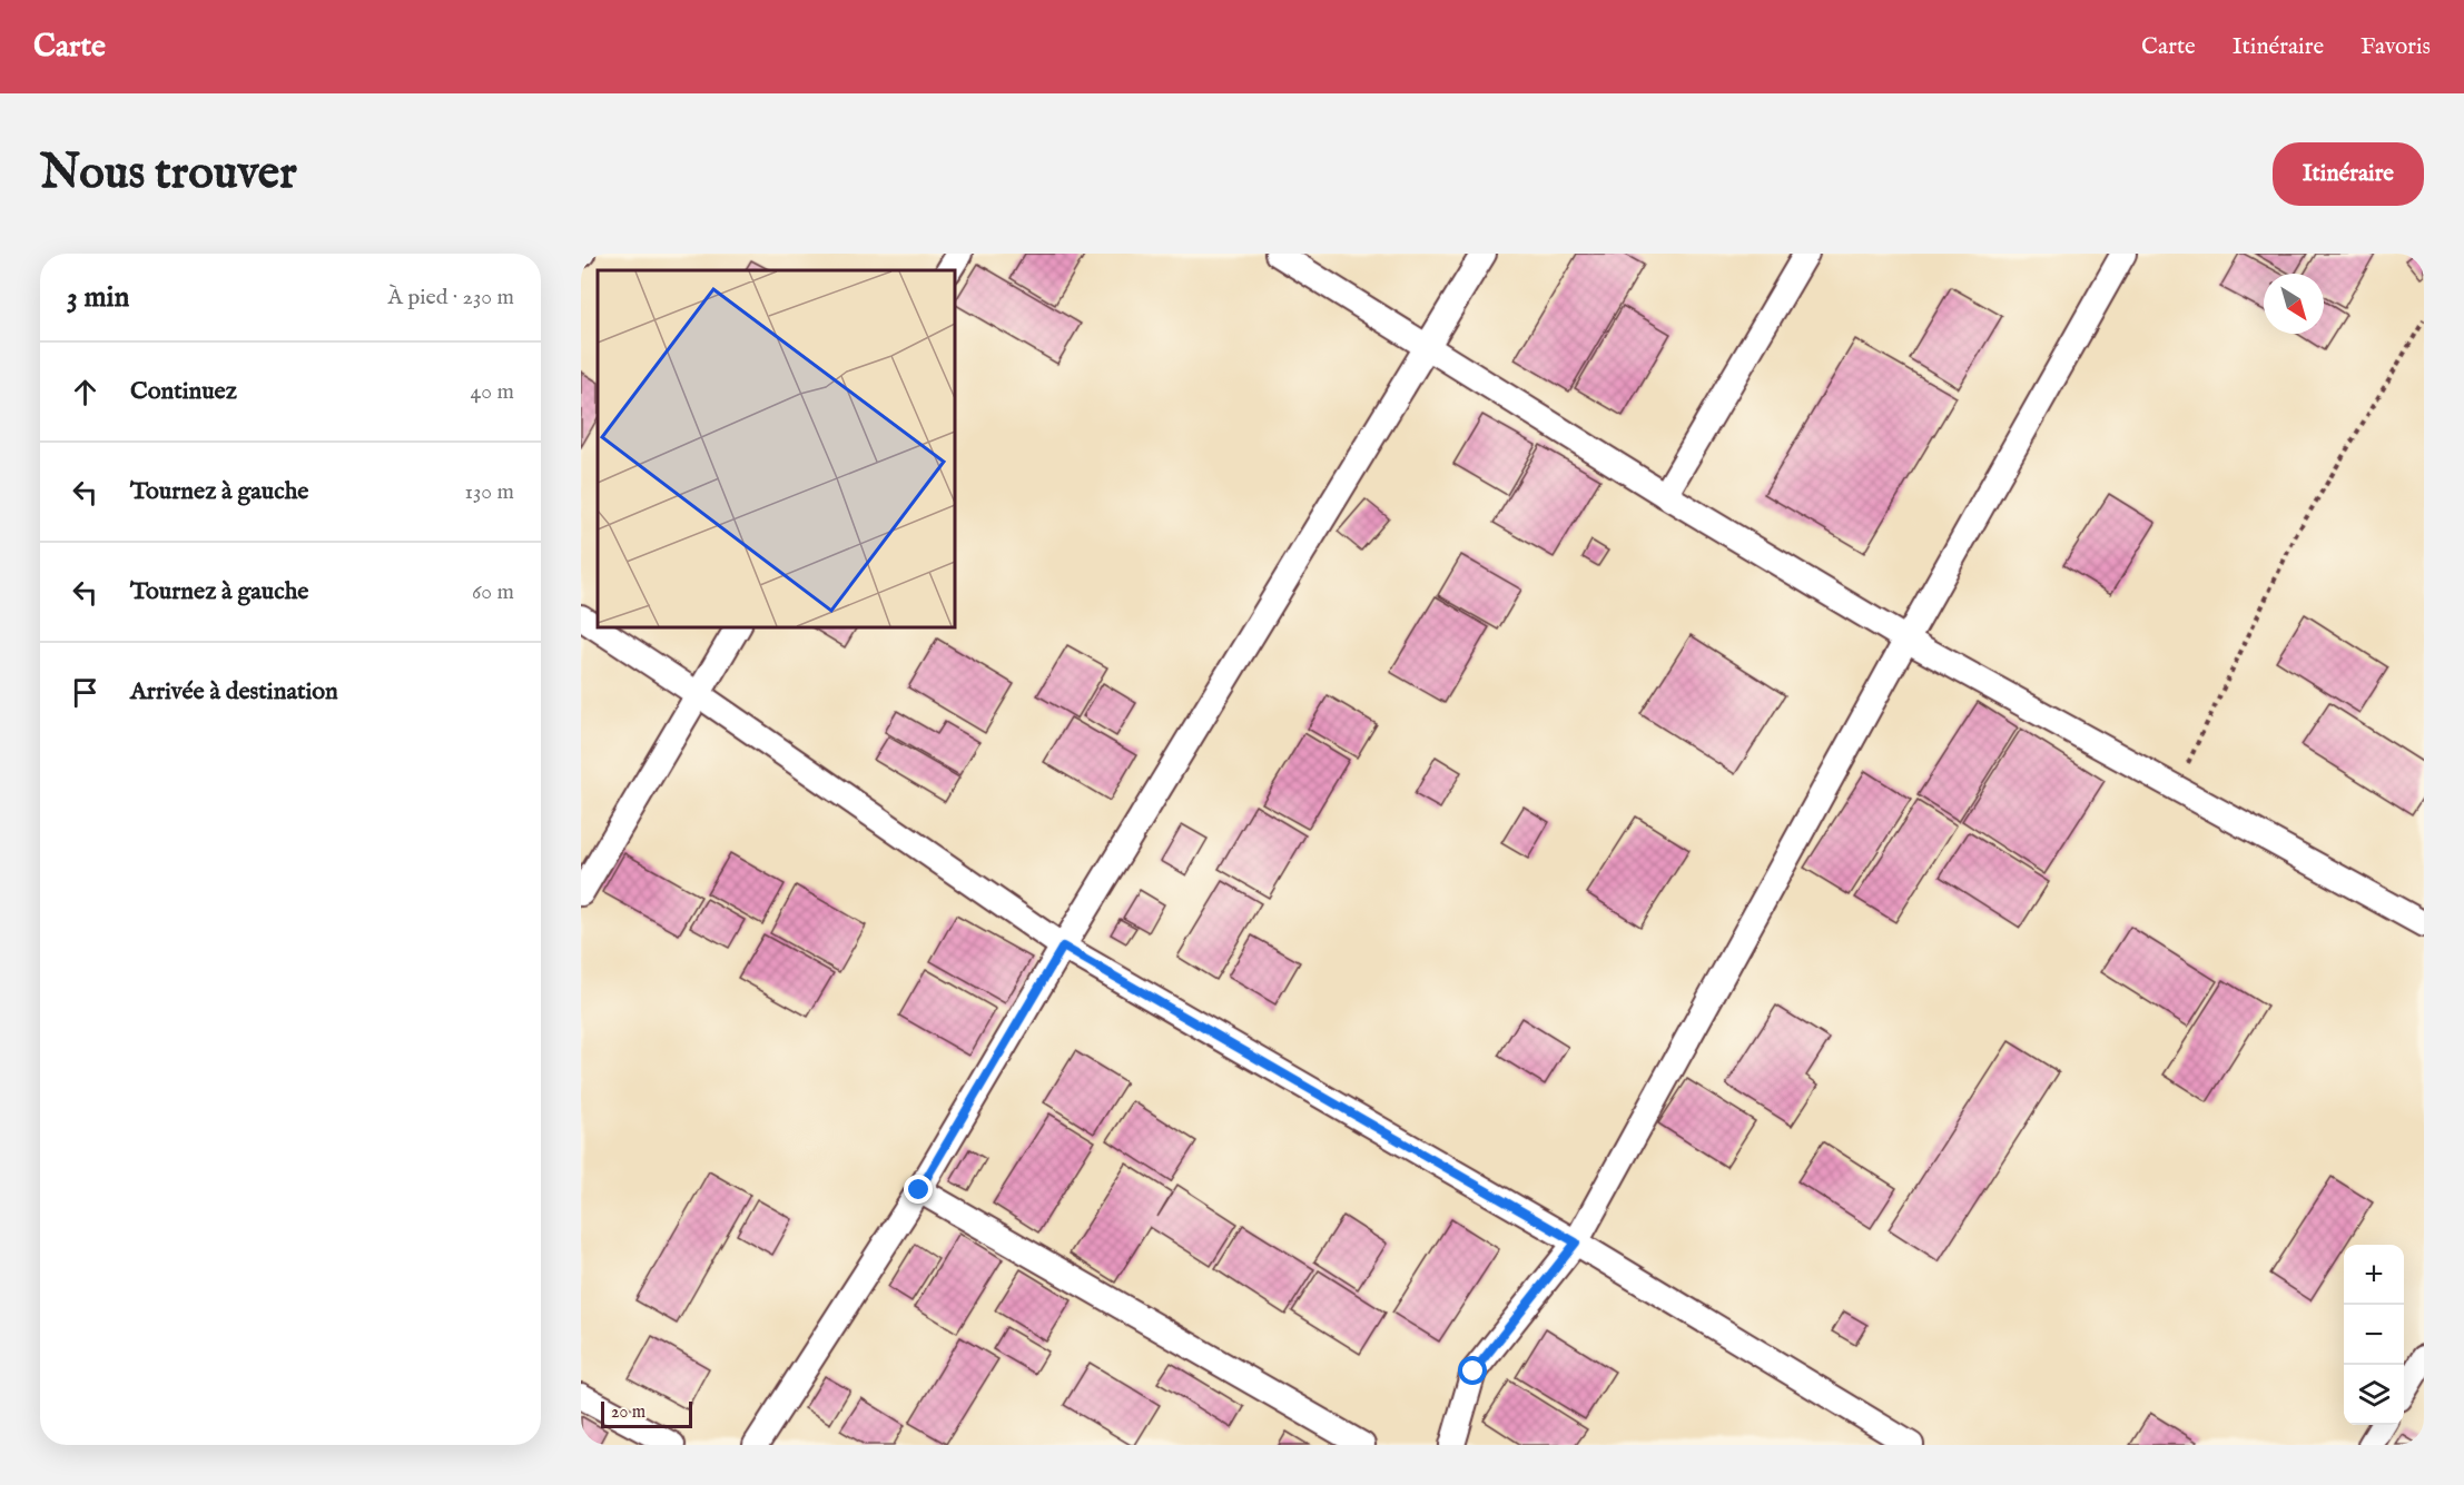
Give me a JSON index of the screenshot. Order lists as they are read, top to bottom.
{
  "scale_bar": "20 m",
  "north": "bottom right",
  "page": {
    "header": "Carte",
    "nav": ["Carte", "Itinéraire", "Favoris"],
    "buttons": "Itinéraire",
    "title": "Nous trouver",
    "heading": ["3 min", "À pied · 230 m"],
    "list": [
      ["Continuez", "40 m"],
      ["Tournez à gauche", "130 m"],
      ["Tournez à gauche", "60 m"],
      "Arrivée à destination"
    ],
    "map_buttons": ["+", "−"],
    "scale": "20 m"
  }
}
